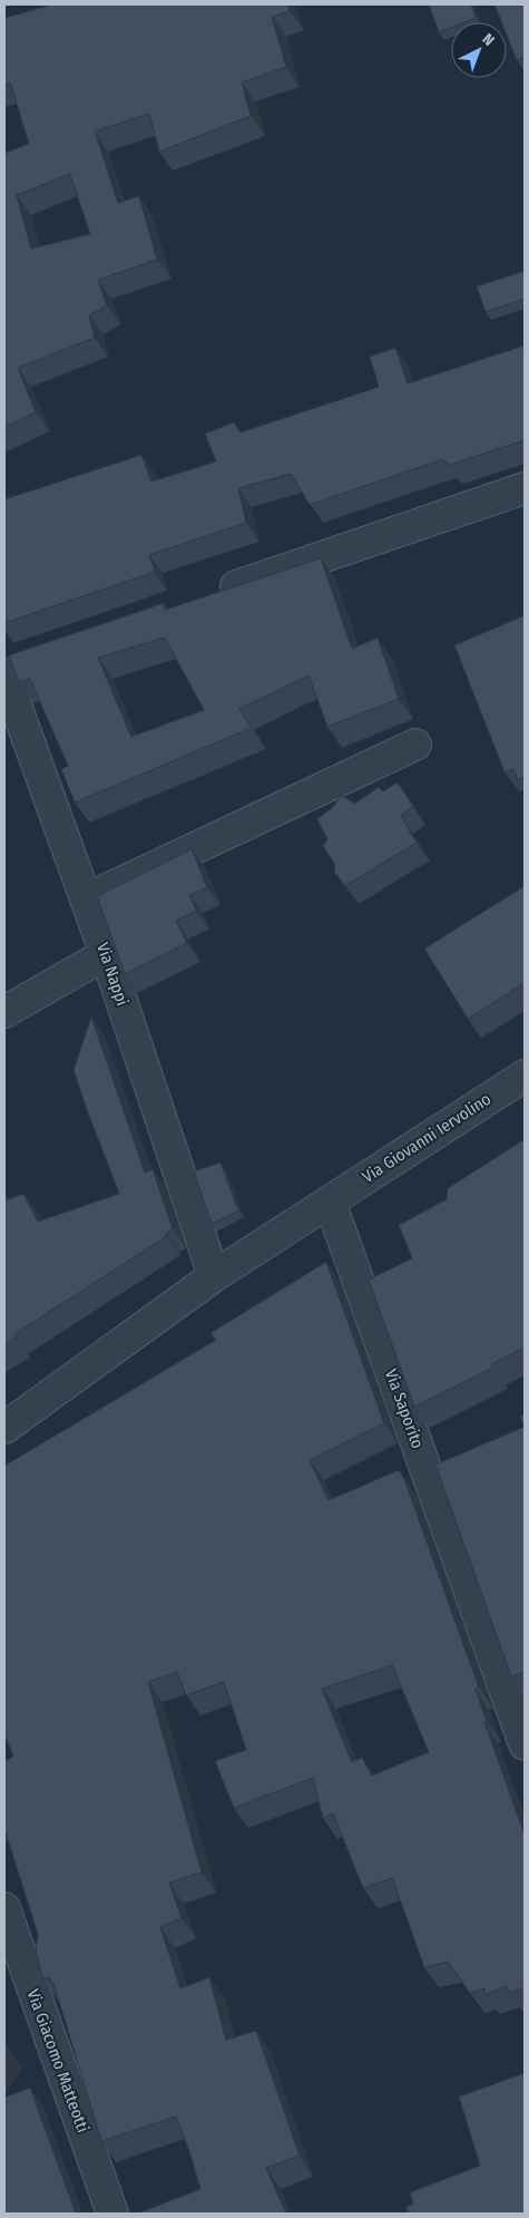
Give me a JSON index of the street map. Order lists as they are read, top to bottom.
{
  "streets": {
    "street": [
      "Via Nappi",
      "Via Giovanni Iervolino",
      "Via Saporito",
      "Via Giacomo Matteotti"
    ]
  },
  "crossings": [
    ["Via Giovanni Iervolino", "Via Saporito"]
  ],
  "north": "top right"
}
